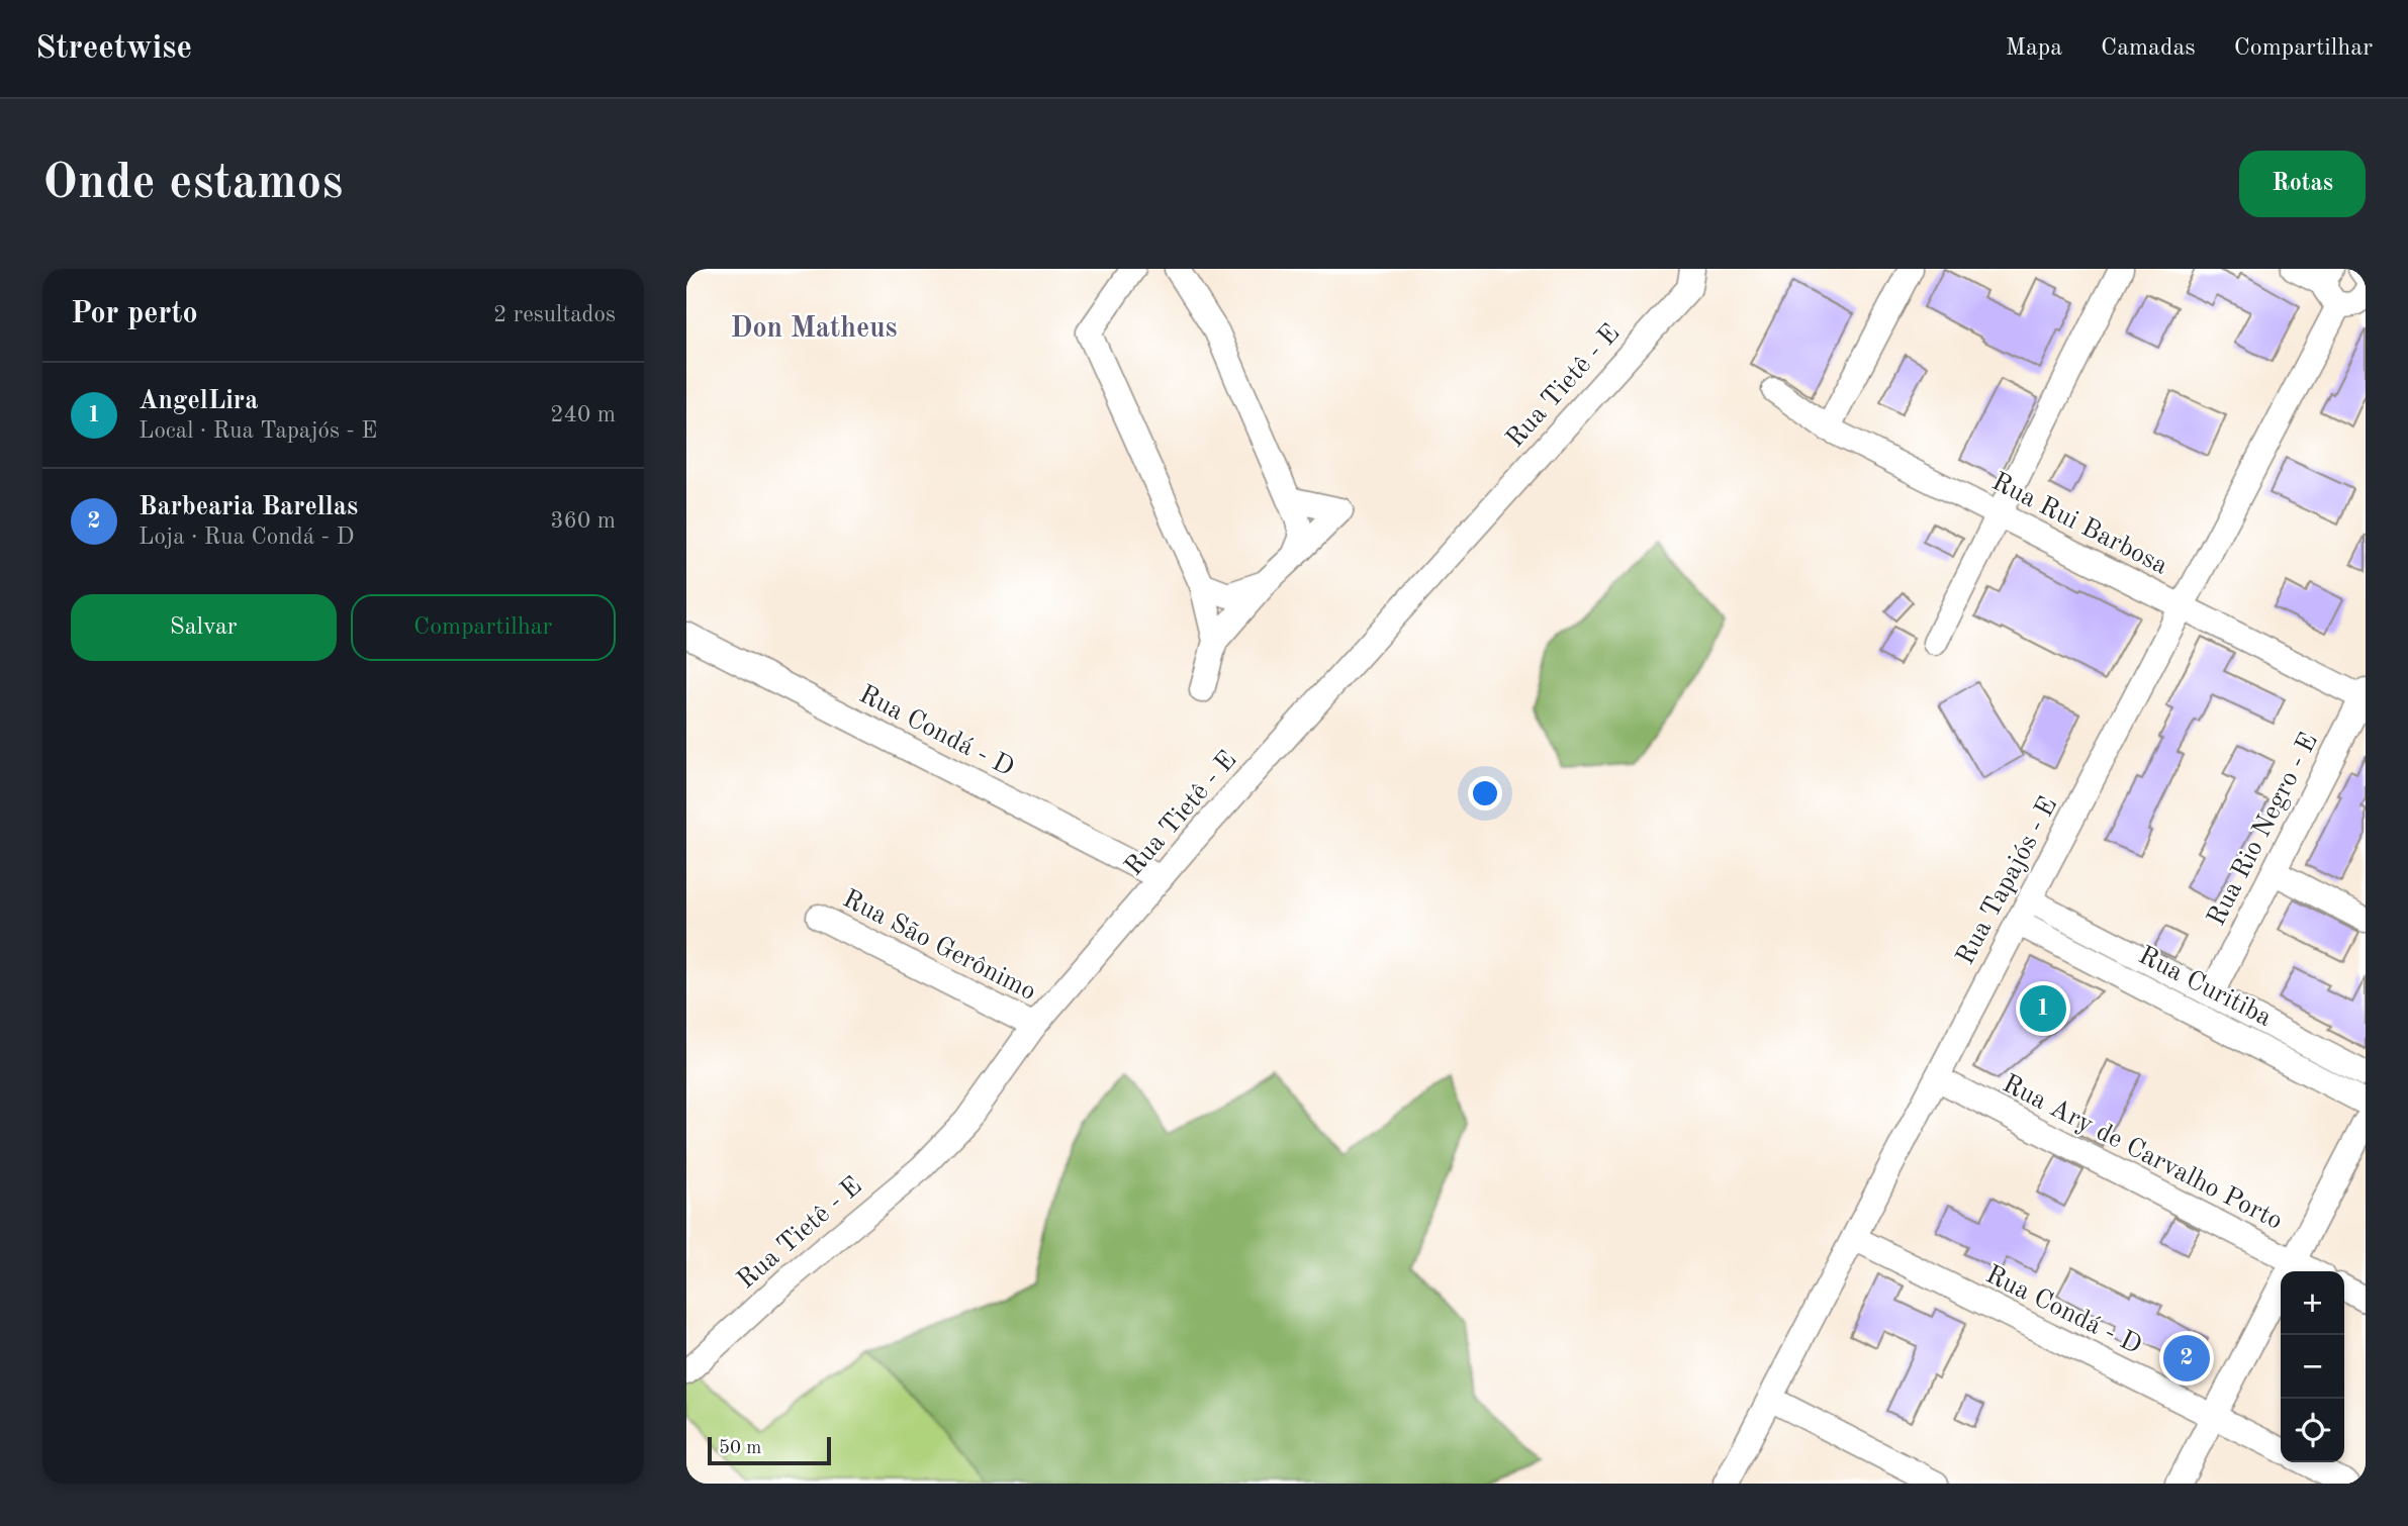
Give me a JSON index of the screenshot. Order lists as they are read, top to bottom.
{
  "streets": {
    "street": [
      "Rua Tietê - E",
      "Rua Rui Barbosa",
      "Rua Condá - D",
      "Rua Rio Negro - E",
      "Rua Tapajós - E",
      "Rua São Gerônimo",
      "Rua Curitiba",
      "Rua Ary de Carvalho Porto"
    ]
  },
  "crossings": [
    ["Rua Tietê - E", "Rua Condá - D"],
    ["Rua Tietê - E", "Rua São Gerônimo"],
    ["Rua Rui Barbosa", "Rua Rio Negro - E"],
    ["Rua Rui Barbosa", "Rua Tapajós - E"],
    ["Rua Condá - D", "Rua Tapajós - E"],
    ["Rua Rio Negro - E", "Rua Curitiba"],
    ["Rua Tapajós - E", "Rua Curitiba"],
    ["Rua Tapajós - E", "Rua Ary de Carvalho Porto"]
  ],
  "districts": ["Don Matheus"],
  "scale_bar": "50 m",
  "page": {
    "header": "Streetwise",
    "nav": ["Mapa", "Camadas", "Compartilhar"],
    "buttons": [
      "Rotas",
      ["Salvar", "Compartilhar"]
    ],
    "title": "Onde estamos",
    "heading": ["Por perto", "2 resultados"],
    "list": [
      {
        "mark": "1",
        "name": "AngelLira",
        "note": "Local · Rua Tapajós - E",
        "value": "240 m"
      },
      {
        "mark": "2",
        "name": "Barbearia Barellas",
        "note": "Loja · Rua Condá - D",
        "value": "360 m"
      }
    ],
    "pins": ["1", "2"],
    "map_buttons": ["+", "−"],
    "scale": "50 m"
  }
}
